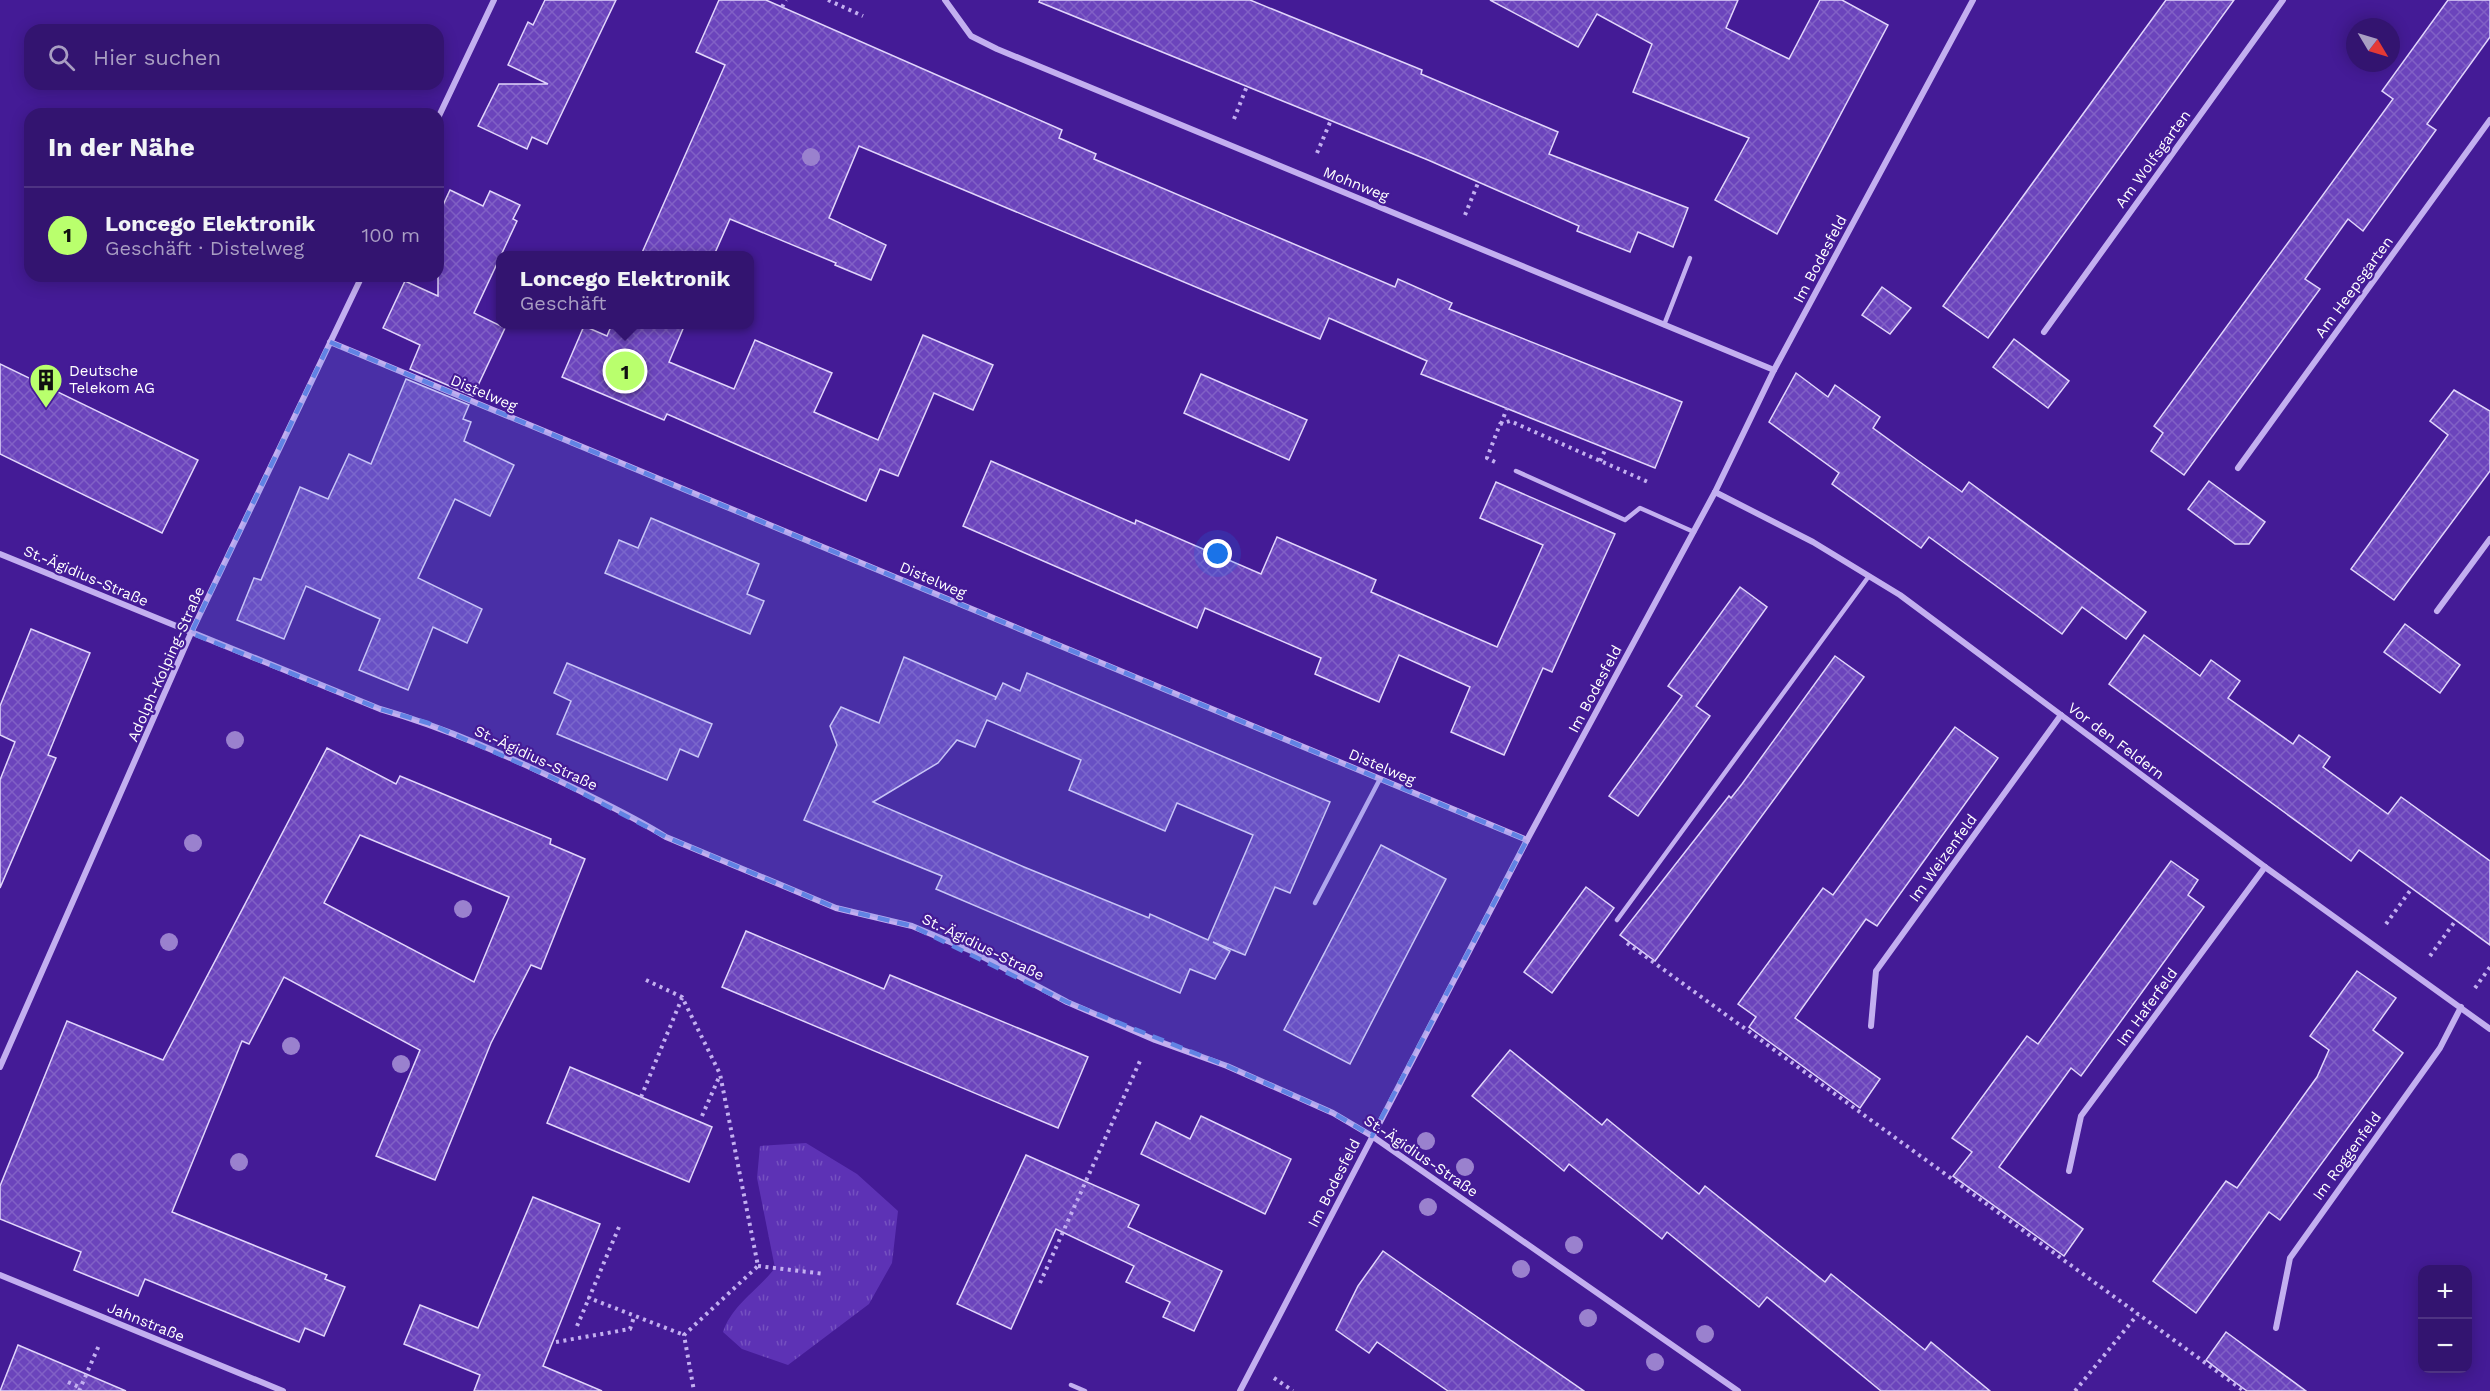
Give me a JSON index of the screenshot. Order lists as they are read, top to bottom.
{
  "streets": {
    "street": [
      "Am Wolfsgarten",
      "Mohnweg",
      "Im Bodesfeld",
      "Am Heepsgarten",
      "Distelweg",
      "St.-Ägidius-Straße",
      "Adolph-Kolping-Straße",
      "Vor den Feldern",
      "Im Weizenfeld",
      "Im Haferfeld",
      "Im Roggenfeld",
      "Jahnstraße"
    ]
  },
  "crossings": [
    ["Mohnweg", "Im Bodesfeld"],
    ["Im Bodesfeld", "Distelweg"],
    ["Im Bodesfeld", "St.-Ägidius-Straße"],
    ["Im Bodesfeld", "Vor den Feldern"],
    ["Distelweg", "Adolph-Kolping-Straße"],
    ["St.-Ägidius-Straße", "Adolph-Kolping-Straße"],
    ["Vor den Feldern", "Im Weizenfeld"],
    ["Vor den Feldern", "Im Haferfeld"],
    ["Vor den Feldern", "Im Roggenfeld"]
  ],
  "places": {
    "building": ["Deutsche Telekom AG"]
  },
  "north": "bottom right",
  "page": {
    "search": "Hier suchen",
    "heading": "In der Nähe",
    "list": [
      {
        "mark": "1",
        "name": "Loncego Elektronik",
        "note": "Geschäft · Distelweg",
        "value": "100 m"
      }
    ],
    "popup": ["Loncego Elektronik", "Geschäft"],
    "pins": "1",
    "map_buttons": ["+", "−"]
  }
}
